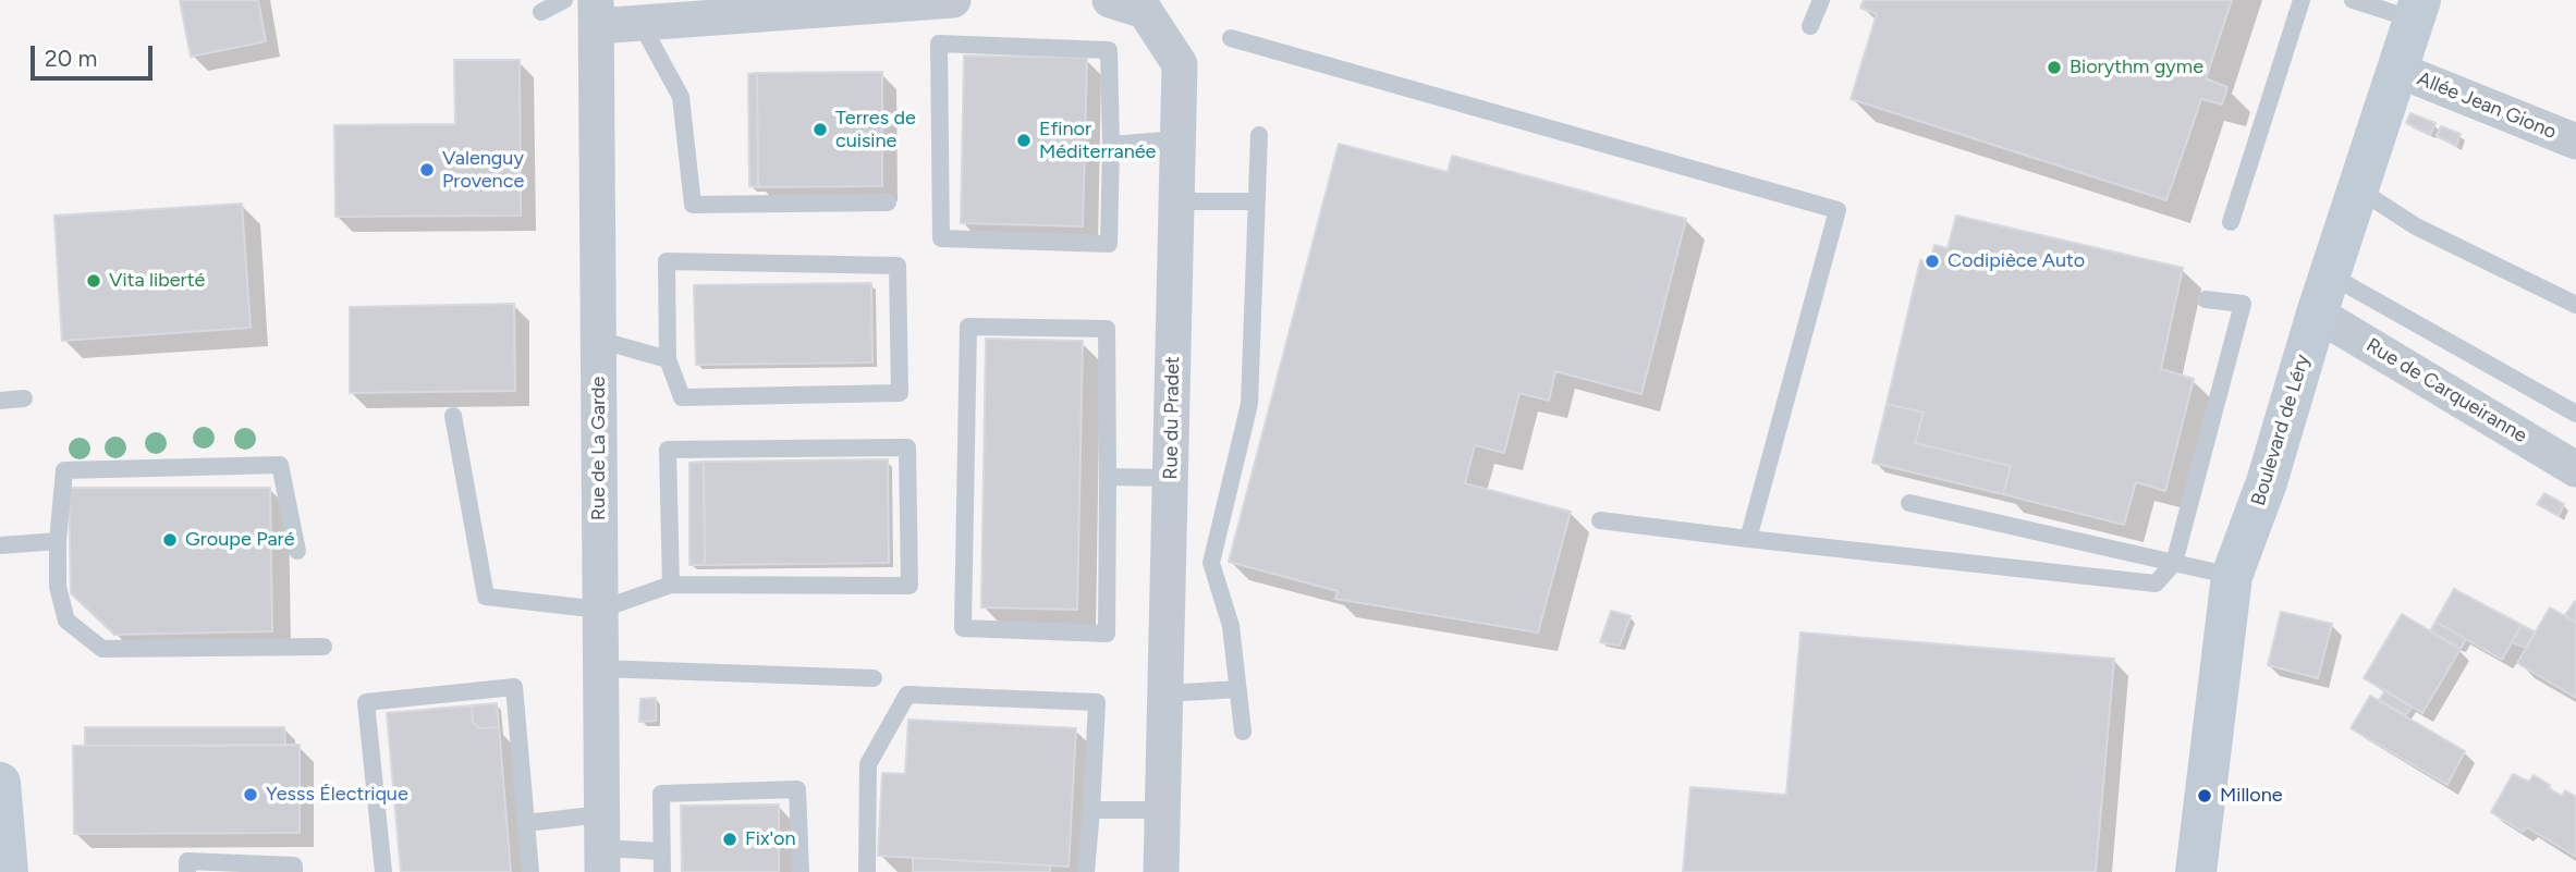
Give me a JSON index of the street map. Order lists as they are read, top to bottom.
{
  "streets": {
    "street": [
      "Allée Jean Giono",
      "Rue de Carqueiranne",
      "Rue du Pradet",
      "Boulevard de Léry",
      "Rue de La Garde"
    ]
  },
  "crossings": [
    ["Allée Jean Giono", "Boulevard de Léry"],
    ["Rue de Carqueiranne", "Boulevard de Léry"]
  ],
  "places": [
    "Biorythm gyme",
    "Terres de cuisine",
    "Efinor Méditerranée",
    "Valenguy Provence",
    "Codipièce Auto",
    "Vita liberté",
    "Groupe Paré",
    "Yesss Électrique",
    "Millone",
    "Fix'on"
  ],
  "scale_bar": "20 m"
}
